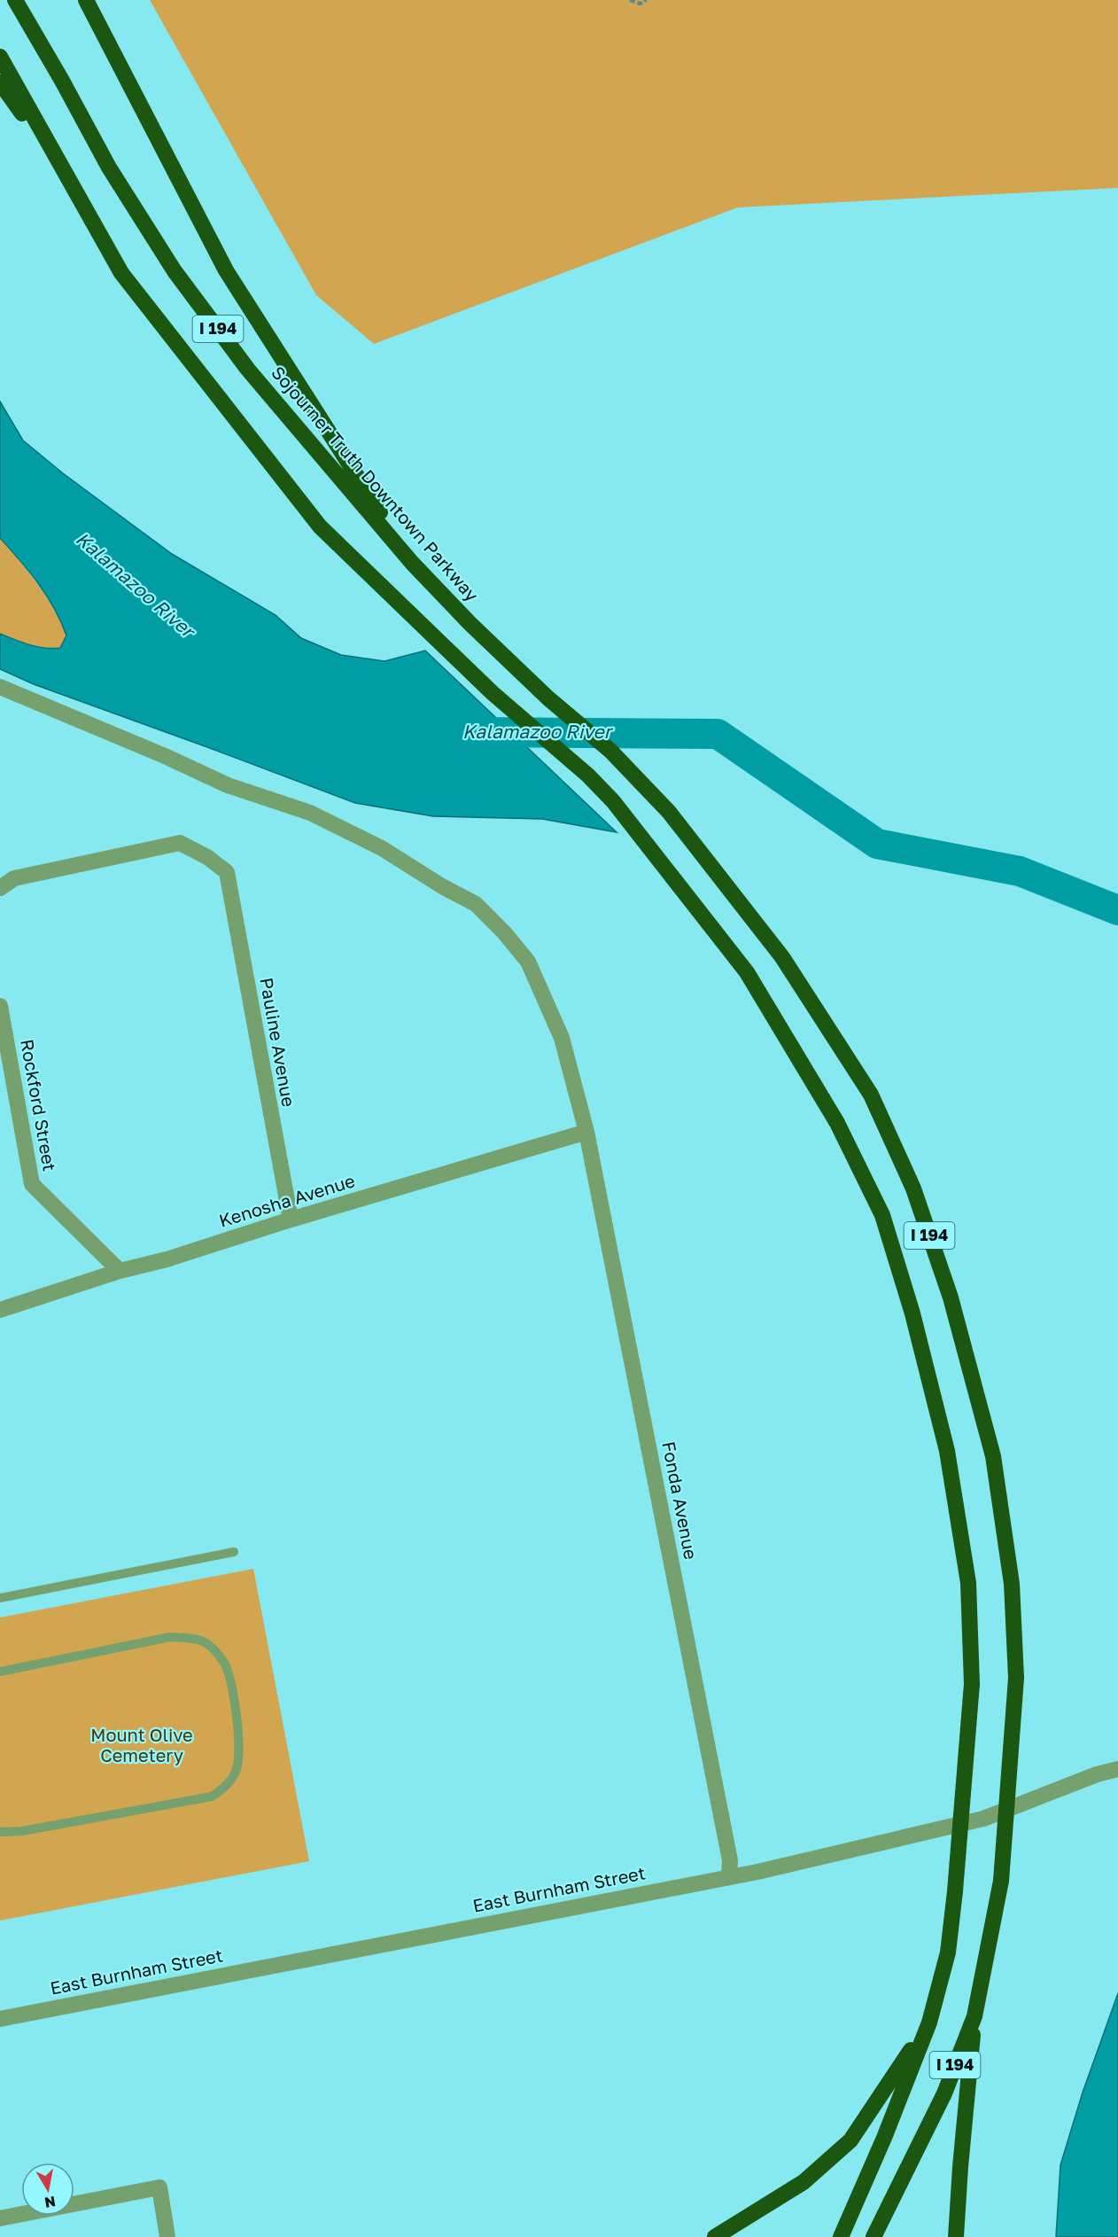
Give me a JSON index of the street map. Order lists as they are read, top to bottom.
{
  "streets": {
    "highway": ["I 194", "Sojourner Truth Downtown Parkway"],
    "street": [
      "Pauline Avenue",
      "Rockford Street",
      "Kenosha Avenue",
      "Fonda Avenue",
      "East Burnham Street"
    ]
  },
  "crossings": [
    ["Pauline Avenue", "Kenosha Avenue"],
    ["Rockford Street", "Kenosha Avenue"],
    ["Kenosha Avenue", "Fonda Avenue"],
    ["Fonda Avenue", "East Burnham Street"]
  ],
  "water": ["Kalamazoo River"],
  "parks": ["Mount Olive Cemetery"],
  "north": "bottom"
}
